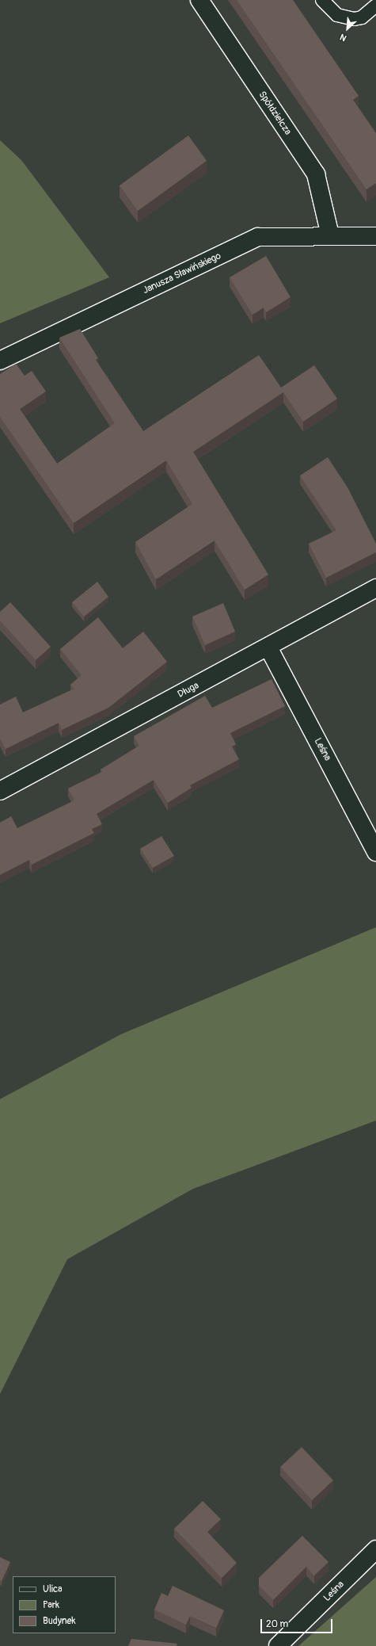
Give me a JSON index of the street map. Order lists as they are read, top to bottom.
{
  "streets": {
    "street": [
      "Spółdzielcza",
      "Janusza Sławińskiego",
      "Długa",
      "Leśna"
    ]
  },
  "crossings": [
    ["Spółdzielcza", "Janusza Sławińskiego"],
    ["Długa", "Leśna"]
  ],
  "legend": ["Ulica", "Park", "Budynek"],
  "scale_bar": "20 m",
  "north": "bottom left"
}
